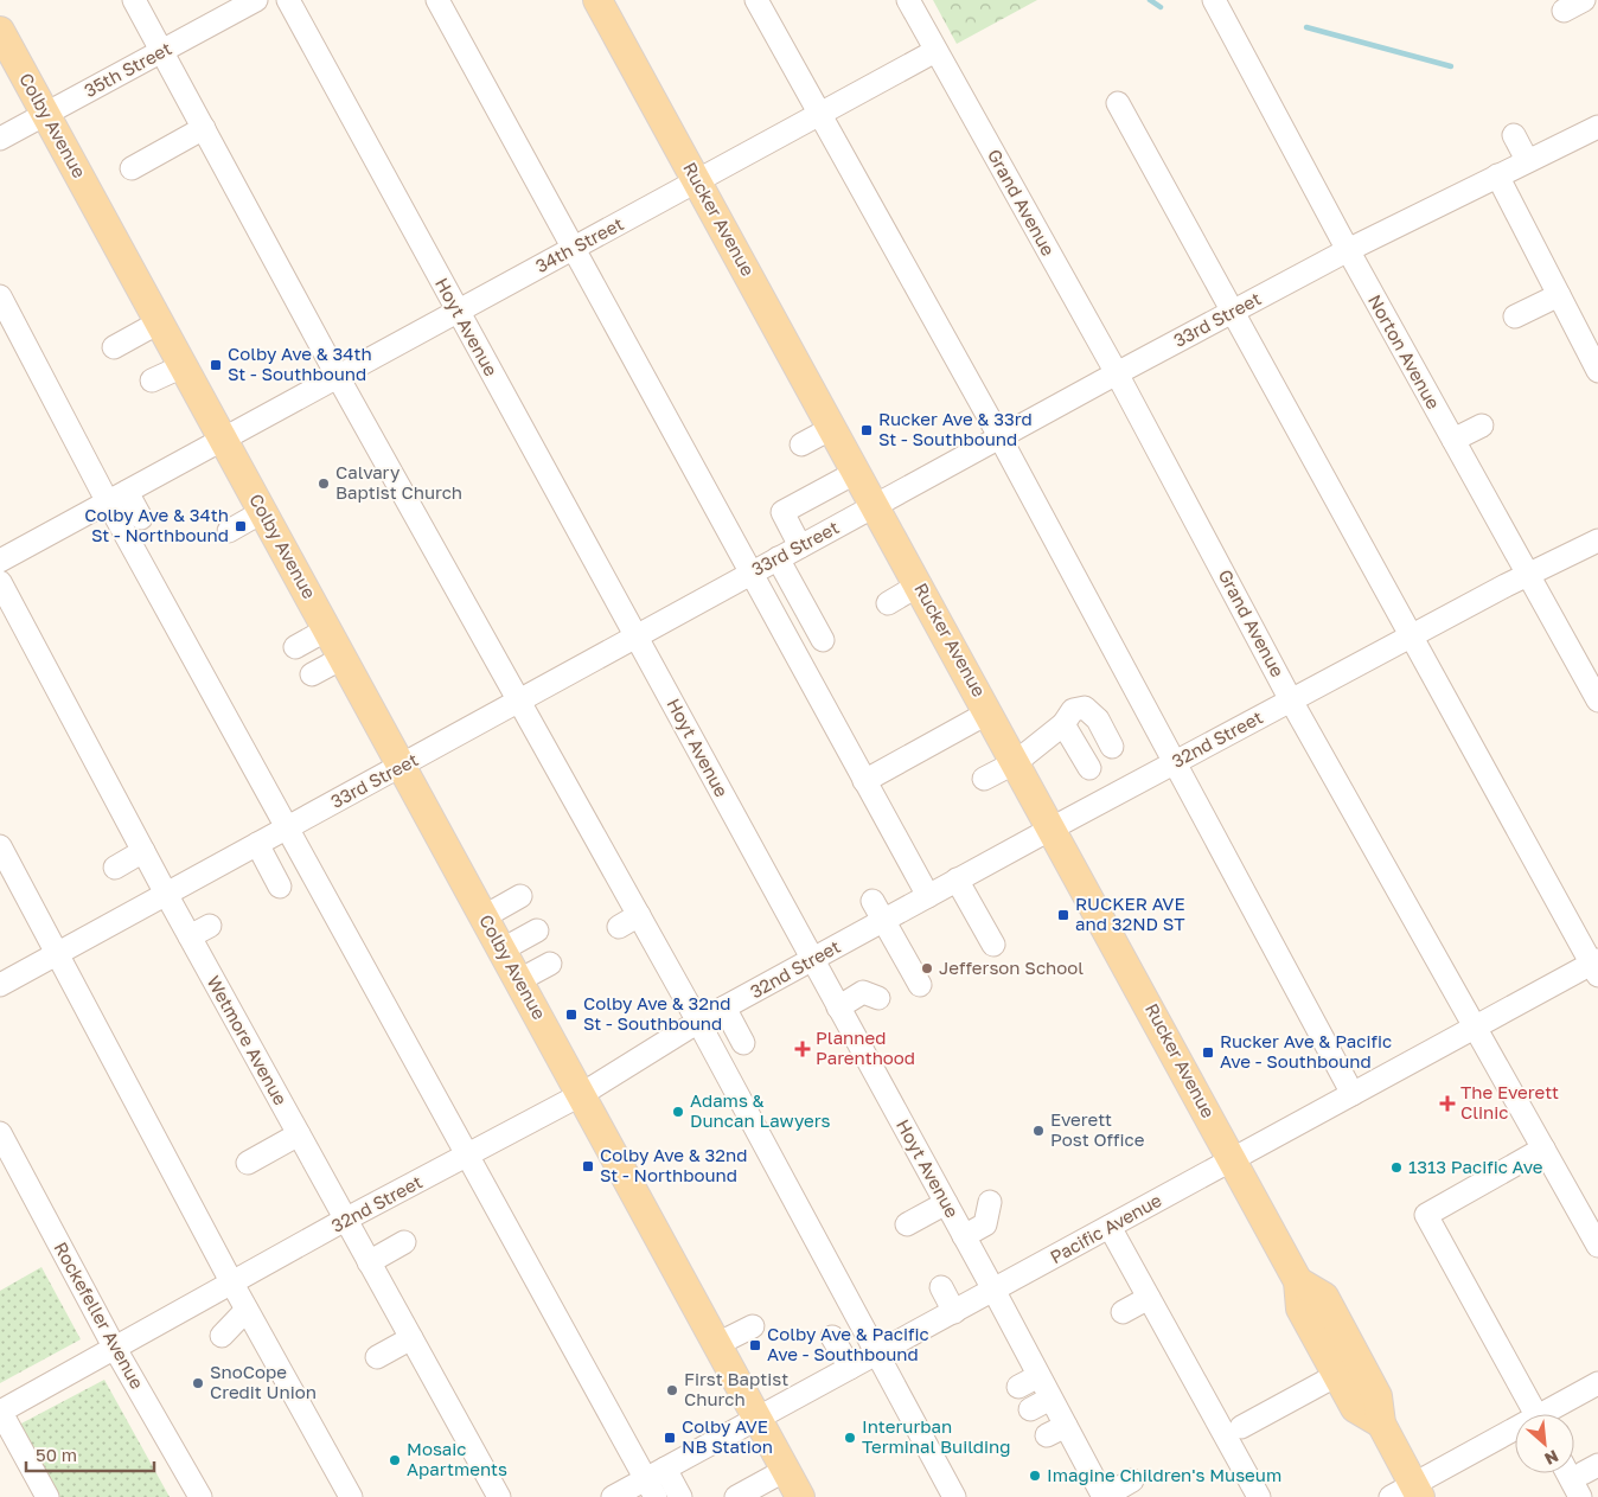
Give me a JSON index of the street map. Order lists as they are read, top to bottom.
{
  "streets": {
    "main road": ["Colby Avenue", "Rucker Avenue"],
    "street": [
      "35th Street",
      "Grand Avenue",
      "34th Street",
      "33rd Street",
      "Hoyt Avenue",
      "Norton Avenue",
      "32nd Street",
      "Wetmore Avenue",
      "Pacific Avenue",
      "Rockefeller Avenue"
    ]
  },
  "crossings": [
    ["35th Street", "Colby Avenue"],
    ["Colby Avenue", "34th Street"],
    ["Colby Avenue", "33rd Street"],
    ["Colby Avenue", "32nd Street"],
    ["Colby Avenue", "Pacific Avenue"],
    ["Grand Avenue", "34th Street"],
    ["Grand Avenue", "33rd Street"],
    ["Grand Avenue", "32nd Street"],
    ["Grand Avenue", "Pacific Avenue"],
    ["Rucker Avenue", "34th Street"],
    ["Rucker Avenue", "33rd Street"],
    ["Rucker Avenue", "32nd Street"],
    ["Rucker Avenue", "Pacific Avenue"],
    ["34th Street", "Hoyt Avenue"],
    ["33rd Street", "Hoyt Avenue"],
    ["33rd Street", "Norton Avenue"],
    ["33rd Street", "Wetmore Avenue"],
    ["Hoyt Avenue", "32nd Street"],
    ["Hoyt Avenue", "Pacific Avenue"],
    ["Norton Avenue", "32nd Street"],
    ["32nd Street", "Wetmore Avenue"],
    ["32nd Street", "Rockefeller Avenue"]
  ],
  "places": {
    "transit": [
      "Colby Ave & 34th St - Southbound",
      "Rucker Ave & 33rd St - Southbound",
      "Colby Ave & 34th St - Northbound",
      "RUCKER AVE and 32ND ST",
      "Colby Ave & 32nd St - Southbound",
      "Rucker Ave & Pacific Ave - Southbound",
      "Colby Ave & 32nd St - Northbound",
      "Colby Ave & Pacific Ave - Southbound",
      "Colby AVE NB Station"
    ],
    "other": [
      "Calvary Baptist Church",
      "Jefferson School",
      "Adams & Duncan Lawyers",
      "Everett Post Office",
      "1313 Pacific Ave",
      "SnoCope Credit Union",
      "First Baptist Church",
      "Interurban Terminal Building",
      "Mosaic Apartments",
      "Imagine Children's Museum"
    ],
    "health": ["Planned Parenthood", "The Everett Clinic"]
  },
  "scale_bar": "50 m",
  "north": "bottom right"
}
